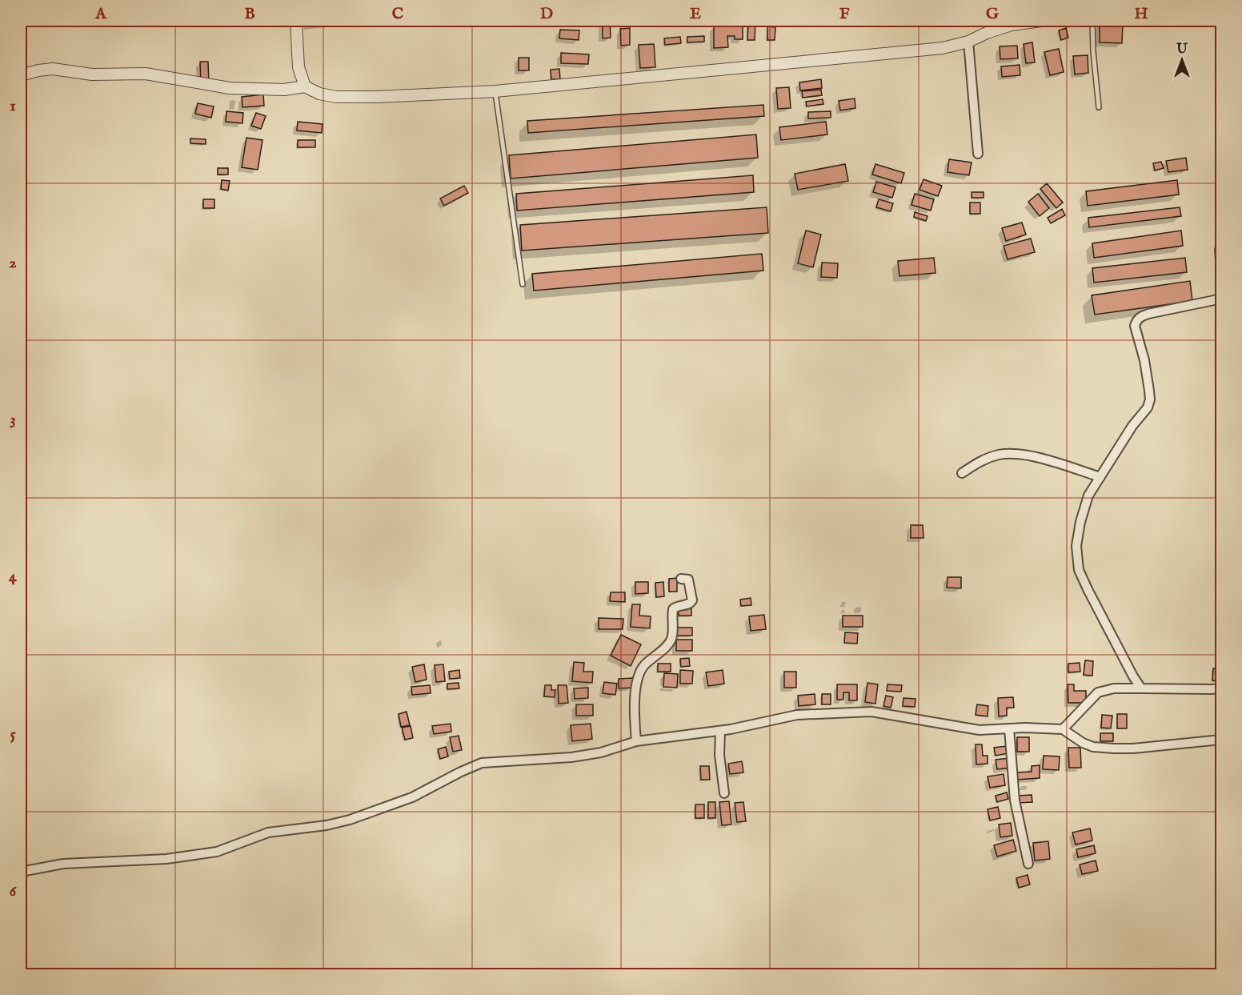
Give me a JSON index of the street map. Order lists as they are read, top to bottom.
{
  "north": "top",
  "grid": {
    "columns": [
      "A",
      "B",
      "C",
      "D",
      "E",
      "F",
      "G",
      "H"
    ],
    "rows": [
      "1",
      "2",
      "3",
      "4",
      "5",
      "6"
    ]
  }
}
